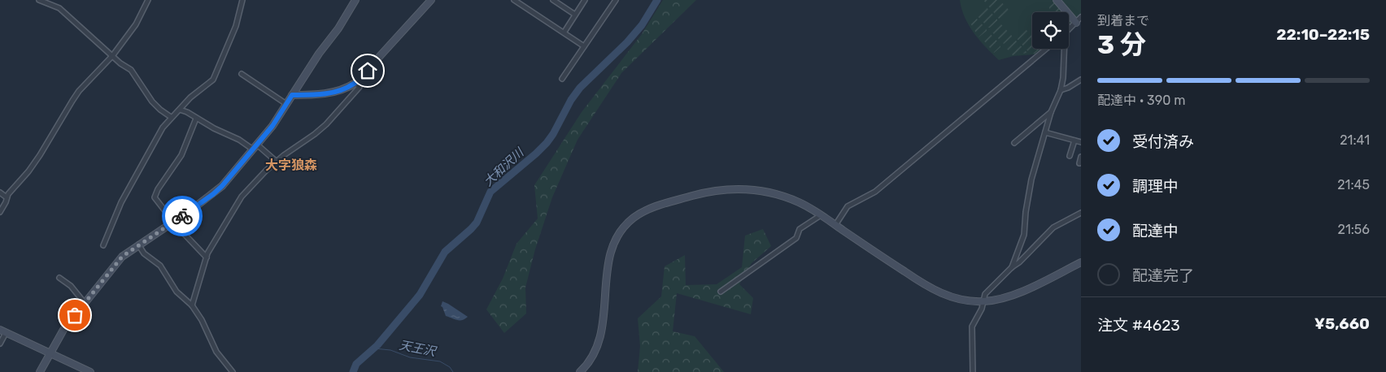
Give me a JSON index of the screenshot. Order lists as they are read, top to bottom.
{
  "districts": ["大字狼森"],
  "water": ["大和沢川", "天王沢"],
  "page": {
    "heading": ["3 分", "到着まで", "22:10–22:15"],
    "panel": ["注文 #4623", "¥5,660"],
    "bar": "配達中 · 390 m",
    "list": [
      ["受付済み", "21:41"],
      ["調理中", "21:45"],
      ["配達中", "21:56"],
      "配達完了"
    ]
  }
}
